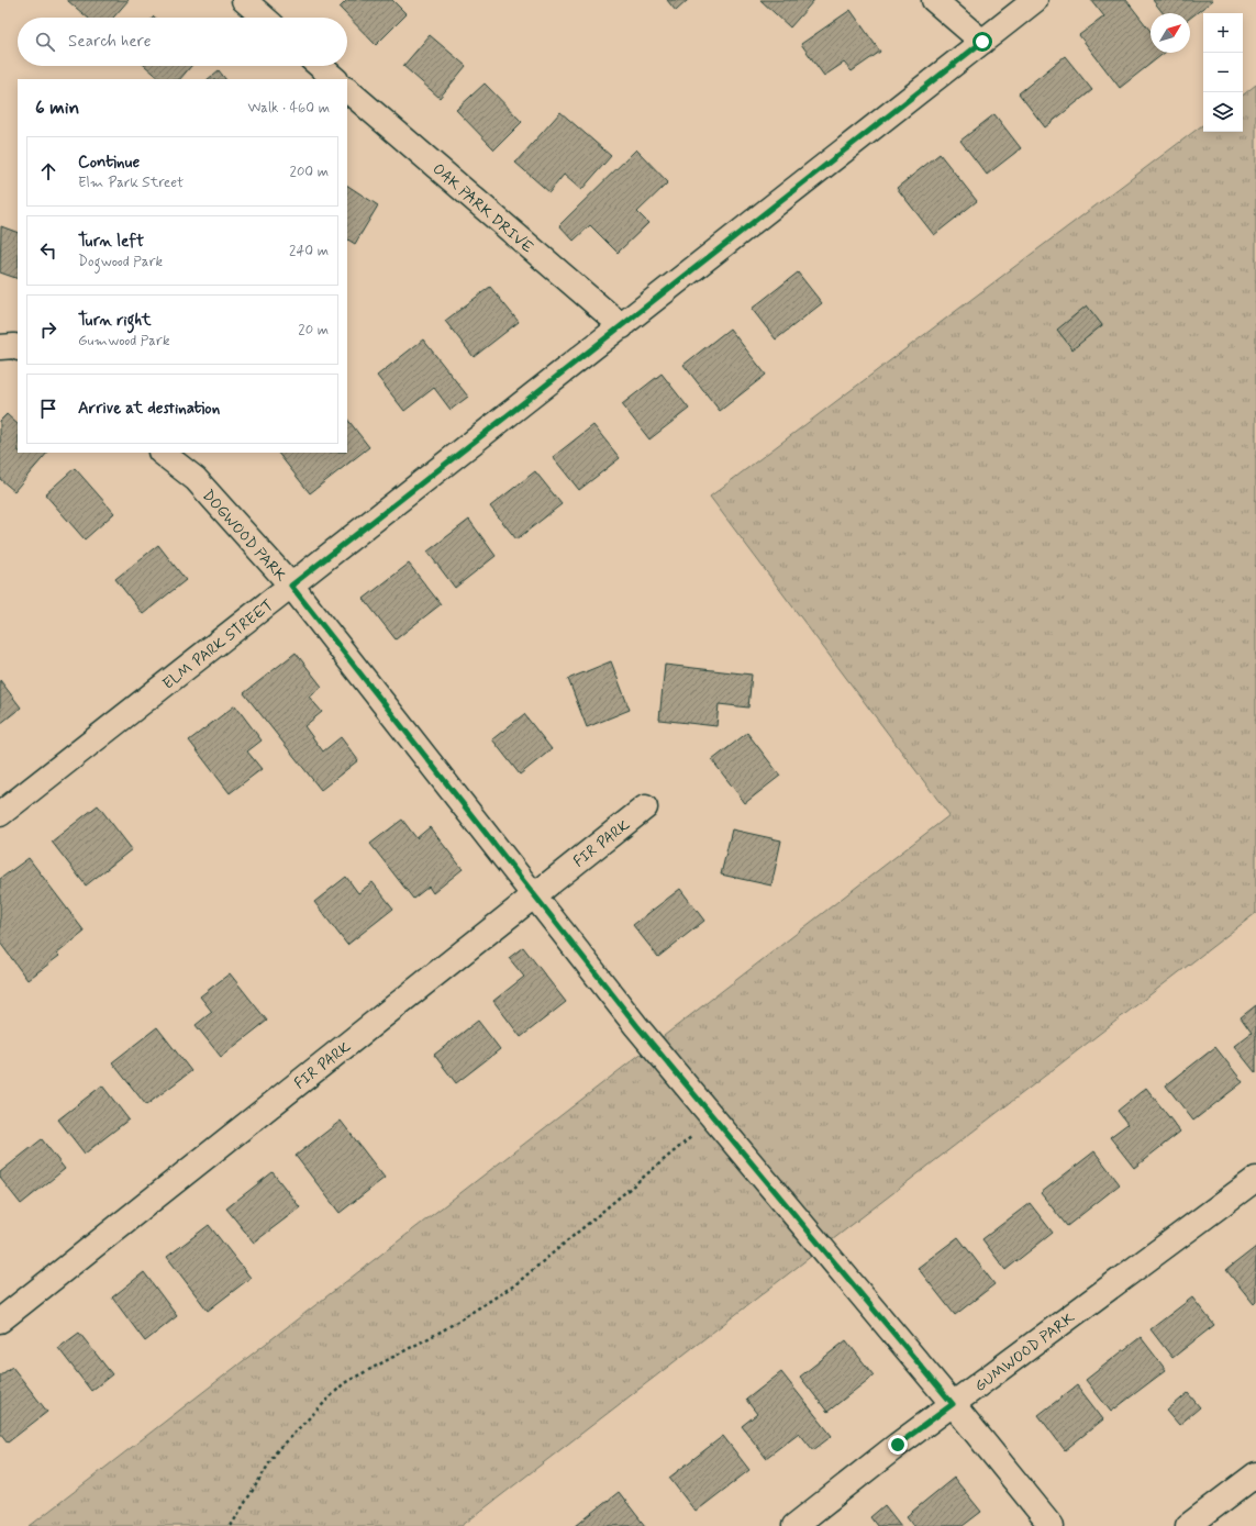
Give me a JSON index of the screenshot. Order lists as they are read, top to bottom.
{
  "streets": {
    "street": [
      "OAK PARK DRIVE",
      "DOGWOOD PARK",
      "ELM PARK STREET",
      "FIR PARK",
      "GUMWOOD PARK"
    ]
  },
  "crossings": [
    ["OAK PARK DRIVE", "ELM PARK STREET"],
    ["DOGWOOD PARK", "ELM PARK STREET"],
    ["DOGWOOD PARK", "FIR PARK"],
    ["DOGWOOD PARK", "GUMWOOD PARK"]
  ],
  "north": "top right",
  "page": {
    "map_buttons": ["+", "−"],
    "search": "Search here",
    "heading": ["6 min", "Walk · 460 m"],
    "list": [
      ["Continue", "Elm Park Street", "200 m"],
      ["Turn left", "Dogwood Park", "240 m"],
      ["Turn right", "Gumwood Park", "20 m"],
      "Arrive at destination"
    ]
  }
}
